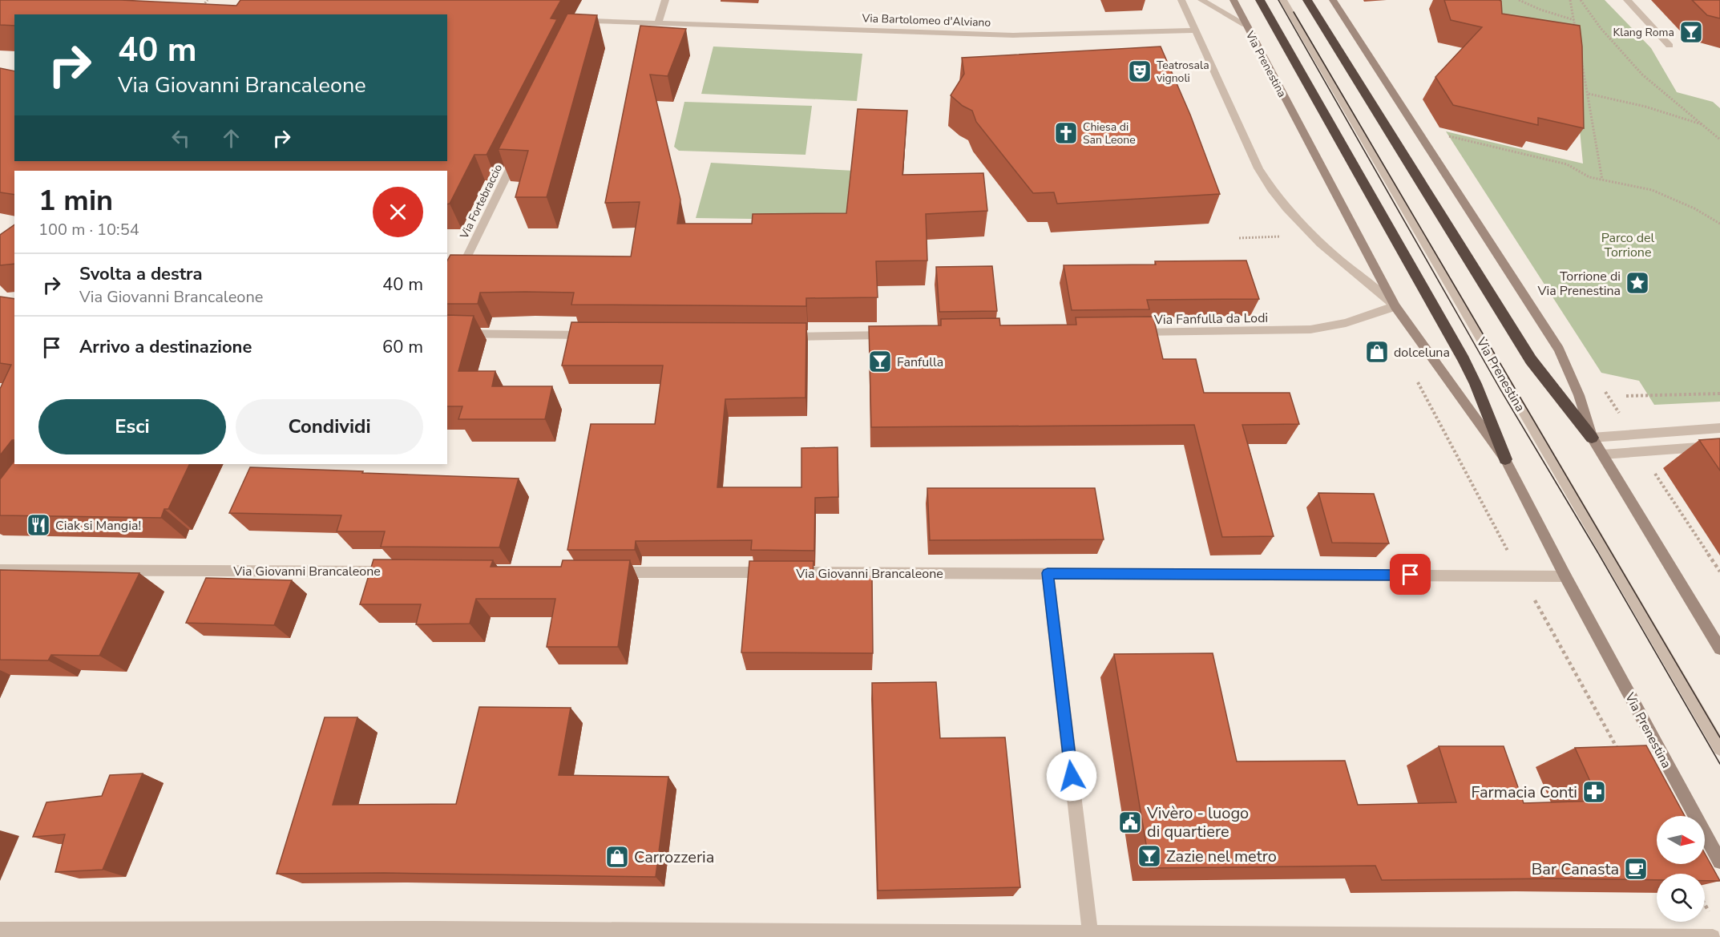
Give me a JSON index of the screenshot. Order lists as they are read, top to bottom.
{
  "streets": {
    "main road": ["Via Prenestina"],
    "street": [
      "Via Bartolomeo d'Alviano",
      "Via Fortebraccio",
      "Via Fanfulla da Lodi",
      "Via Giovanni Brancaleone"
    ]
  },
  "crossings": [
    ["Via Bartolomeo d'Alviano", "Via Prenestina"],
    ["Via Prenestina", "Via Fanfulla da Lodi"],
    ["Via Prenestina", "Via Giovanni Brancaleone"]
  ],
  "parks": ["Parco del Torrione"],
  "places": {
    "bar": ["Klang Roma", "Fanfulla", "Zazie nel metro"],
    "theatre": ["Teatrosala vignoli"],
    "church": ["Chiesa di San Leone"],
    "place": ["Torrione di Via Prenestina"],
    "shop": ["dolceluna", "Carrozzeria"],
    "restaurant": ["Ciak si Mangia!"],
    "pharmacy": ["Farmacia Conti"],
    "public building": ["Vivèro - luogo di quartiere"],
    "cafe": ["Bar Canasta"]
  },
  "north": "right",
  "page": {
    "turn": ["40 m", "Via Giovanni Brancaleone"],
    "heading": ["1 min", "100 m · 10:54"],
    "list": [
      {
        "name": "Svolta a destra",
        "note": "Via Giovanni Brancaleone",
        "value": "40 m"
      },
      {
        "name": "Arrivo a destinazione",
        "value": "60 m"
      }
    ],
    "buttons": ["Esci", "Condividi"]
  }
}
